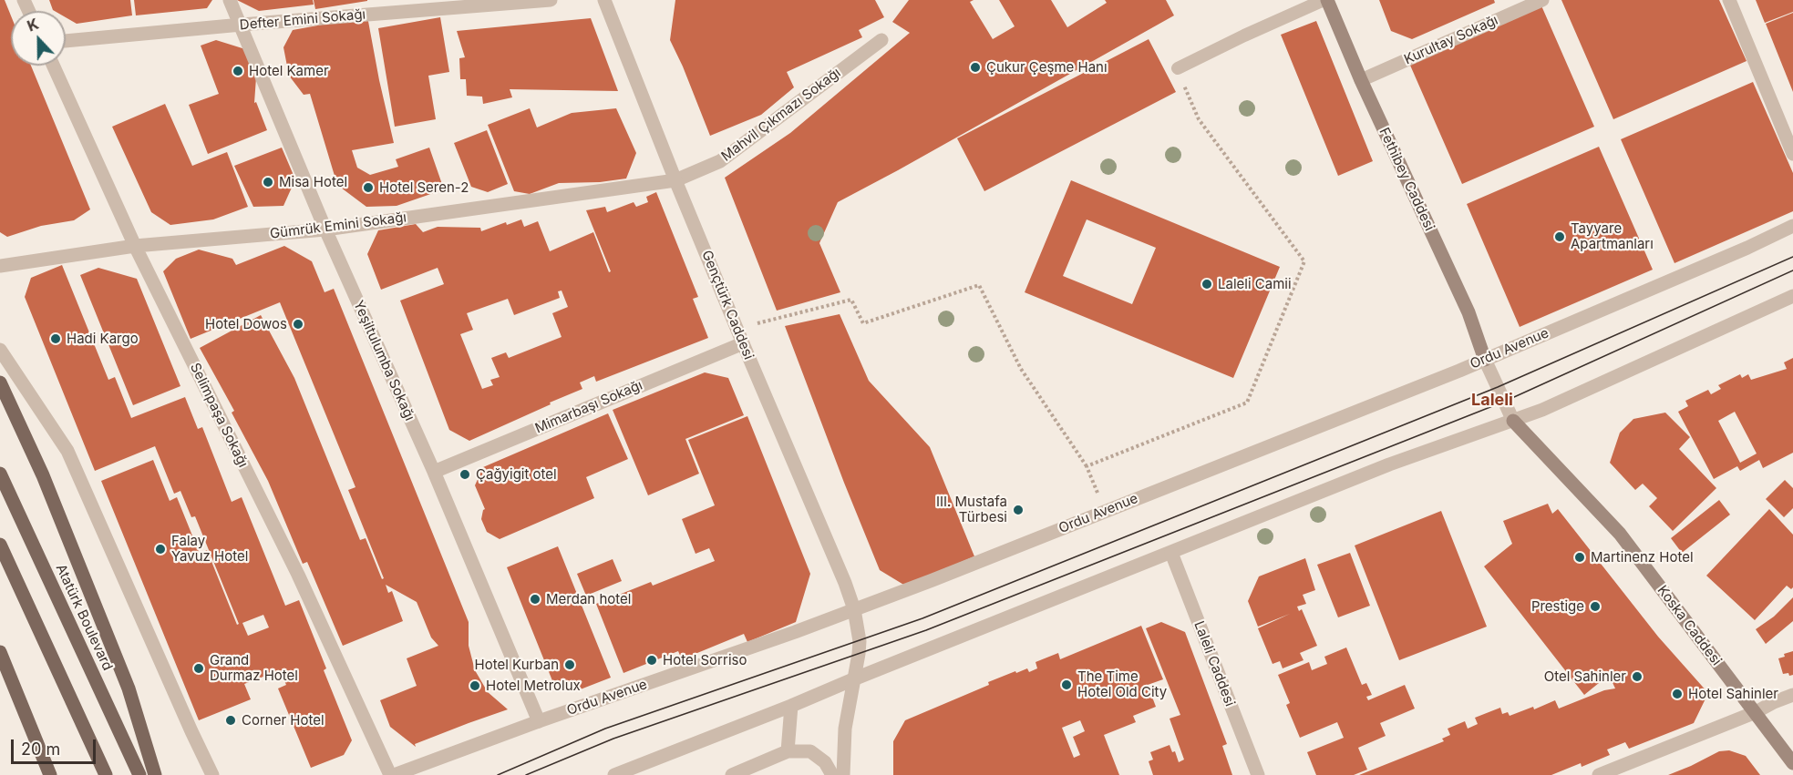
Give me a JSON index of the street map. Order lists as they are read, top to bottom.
{
  "streets": {
    "main road": ["Fethibey Caddesi", "Atatürk Boulevard", "Koska Caddesi"],
    "street": [
      "Defter Emini Sokağı",
      "Kurultay Sokağı",
      "Mahvil Çıkmazı Sokağı",
      "Gümrük Emini Sokağı",
      "Gençtürk Caddesi",
      "Ordu Avenue",
      "Yeşiltulumba Sokağı",
      "Mimarbaşı Sokağı",
      "Selimpaşa Sokağı",
      "Laleli Caddesi"
    ]
  },
  "crossings": [
    ["Defter Emini Sokağı", "Yeşiltulumba Sokağı"],
    ["Kurultay Sokağı", "Fethibey Caddesi"],
    ["Mahvil Çıkmazı Sokağı", "Gümrük Emini Sokağı"],
    ["Mahvil Çıkmazı Sokağı", "Gençtürk Caddesi"],
    ["Fethibey Caddesi", "Ordu Avenue"],
    ["Gümrük Emini Sokağı", "Gençtürk Caddesi"],
    ["Gümrük Emini Sokağı", "Yeşiltulumba Sokağı"],
    ["Gümrük Emini Sokağı", "Selimpaşa Sokağı"],
    ["Gençtürk Caddesi", "Ordu Avenue"],
    ["Gençtürk Caddesi", "Mimarbaşı Sokağı"],
    ["Ordu Avenue", "Yeşiltulumba Sokağı"],
    ["Ordu Avenue", "Selimpaşa Sokağı"],
    ["Yeşiltulumba Sokağı", "Mimarbaşı Sokağı"]
  ],
  "districts": ["Laleli"],
  "places": [
    "Çukur Çeşme Hanı",
    "Hotel Kamer",
    "Misa Hotel",
    "Hotel Seren-2",
    "Tayyare Apartmanları",
    "Laleli Camii",
    "Hotel Dowos",
    "Hadi Kargo",
    "Çağyigit otel",
    "III. Mustafa Türbesi",
    "Falay Yavuz Hotel",
    "Martinenz Hotel",
    "Merdan hotel",
    "Prestige",
    "Hotel Sorriso",
    "Hotel Kurban",
    "Grand Durmaz Hotel",
    "Otel Sahinler",
    "The Time Hotel Old City",
    "Hotel Metrolux",
    "Hotel Sahinler",
    "Corner Hotel"
  ],
  "scale_bar": "20 m",
  "north": "top"
}
